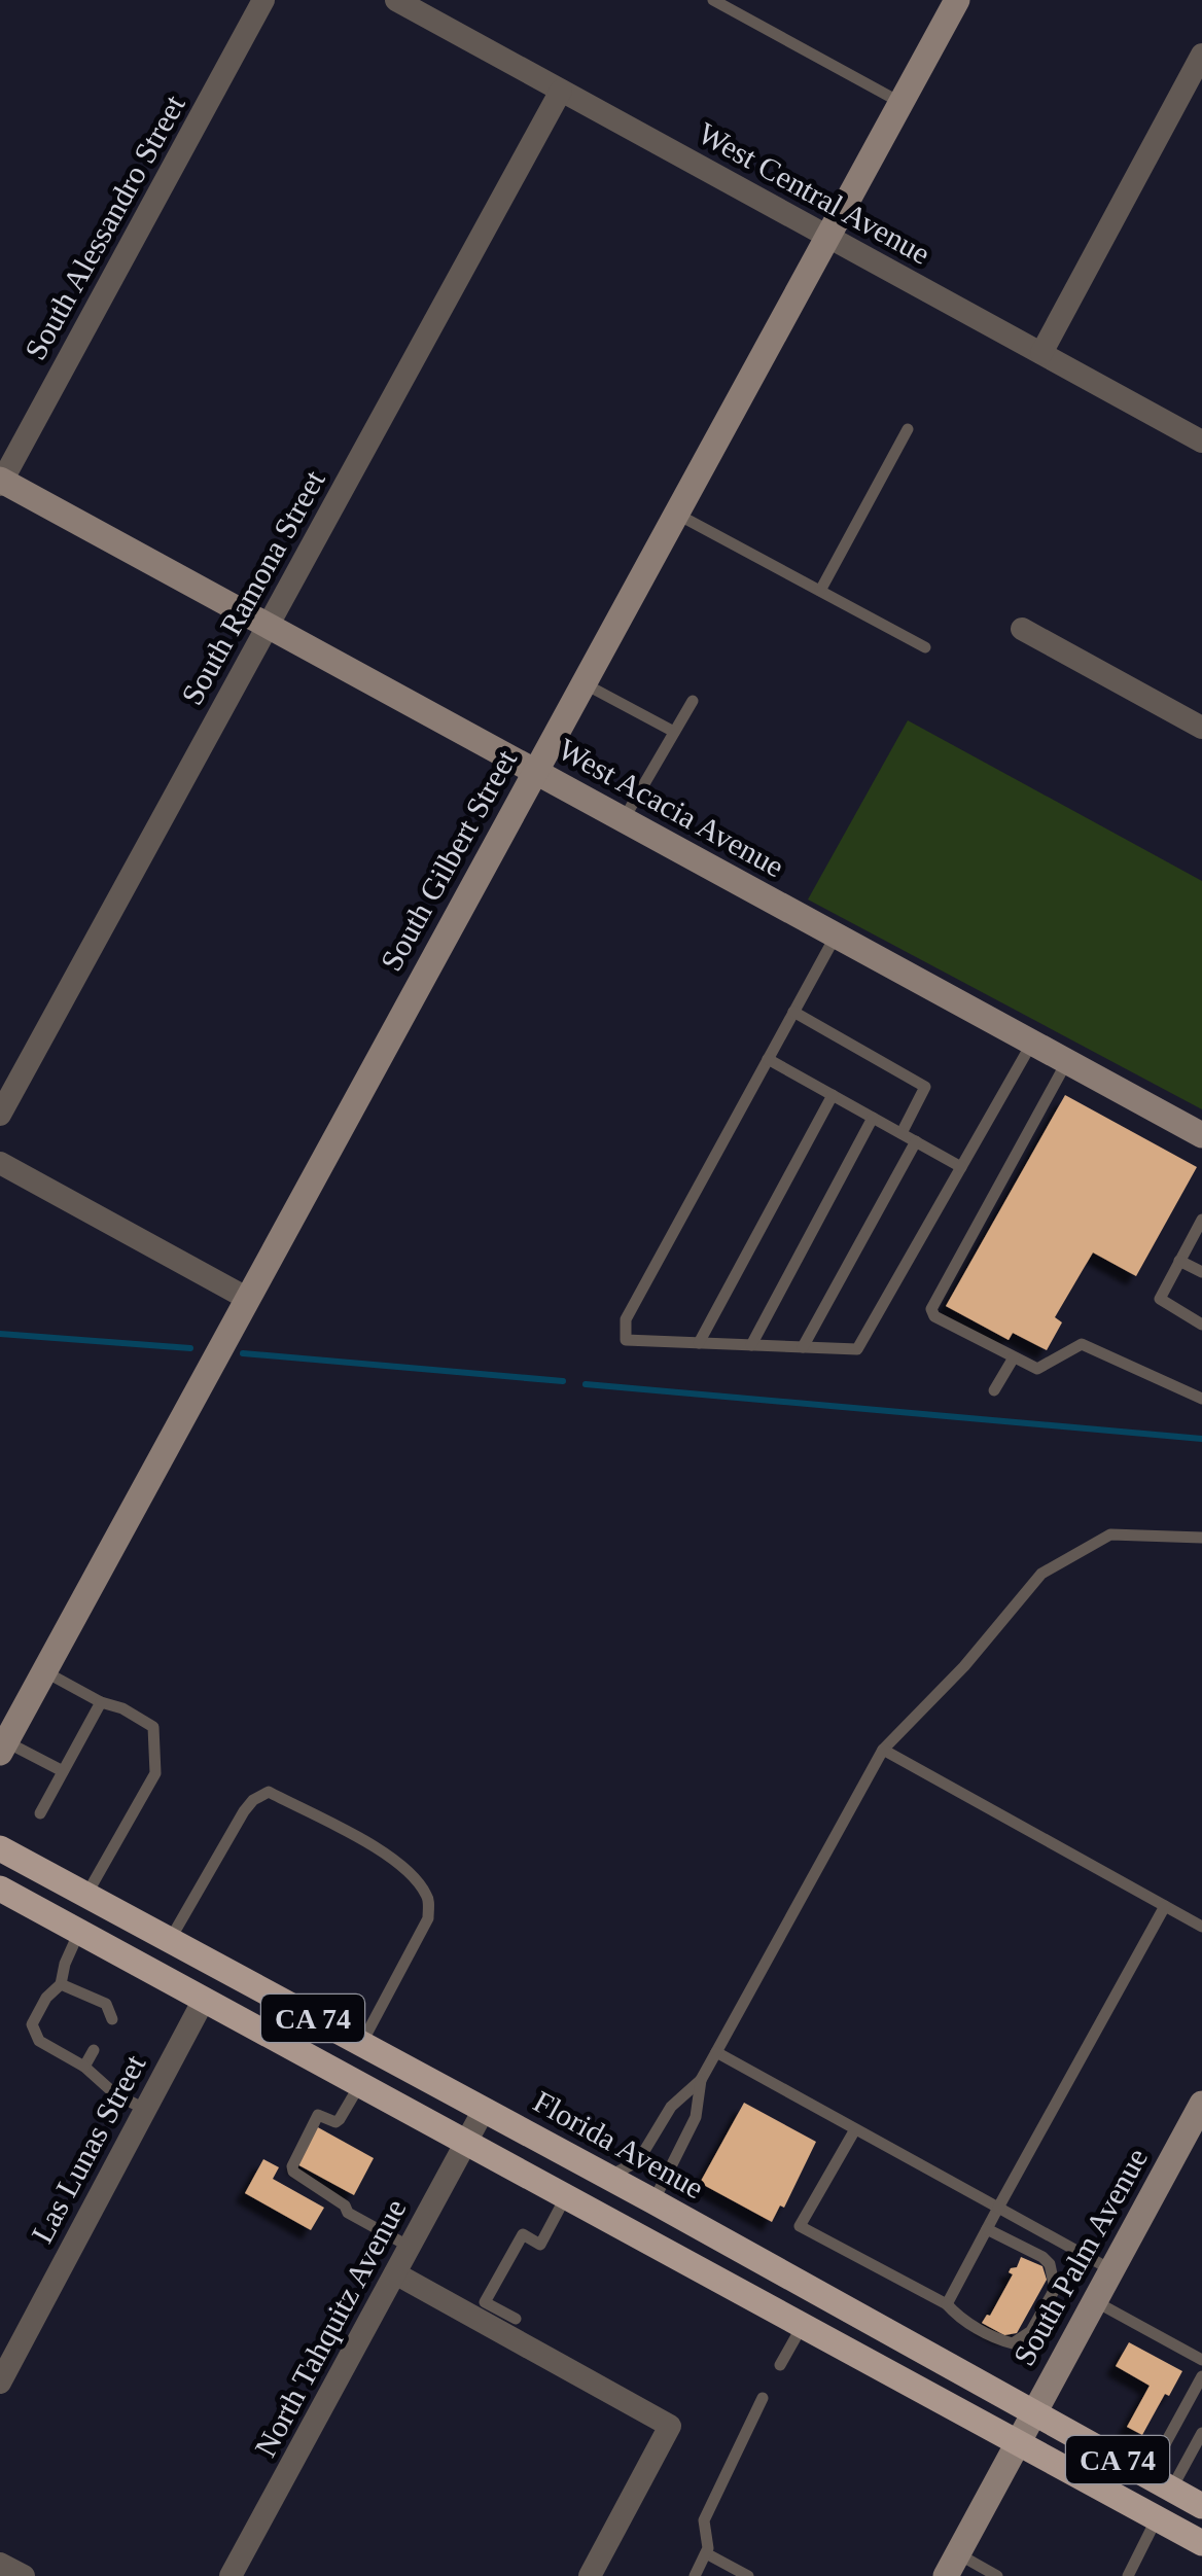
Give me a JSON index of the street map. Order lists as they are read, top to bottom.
{
  "streets": {
    "main road": ["CA 74", "Florida Avenue"],
    "street": [
      "West Central Avenue",
      "South Alessandro Street",
      "South Ramona Street",
      "West Acacia Avenue",
      "South Gilbert Street",
      "Las Lunas Street",
      "South Palm Avenue",
      "North Tahquitz Avenue"
    ]
  },
  "crossings": [
    ["West Central Avenue", "South Ramona Street"],
    ["West Central Avenue", "South Gilbert Street"],
    ["South Alessandro Street", "West Acacia Avenue"],
    ["South Ramona Street", "West Acacia Avenue"],
    ["West Acacia Avenue", "South Gilbert Street"],
    ["Florida Avenue", "South Palm Avenue"],
    ["Florida Avenue", "North Tahquitz Avenue"]
  ]
}
